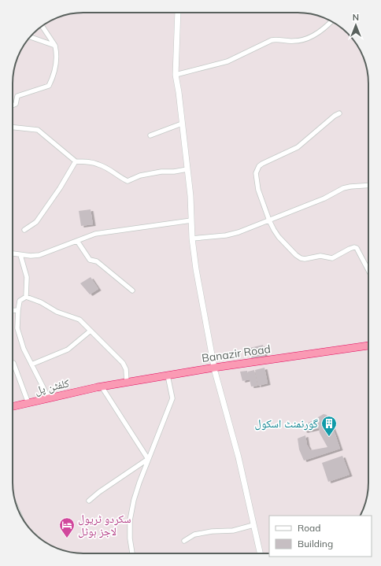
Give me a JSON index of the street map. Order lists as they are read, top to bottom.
{
  "streets": {
    "highway": ["Banazir Road", "کلفٹن پل"]
  },
  "crossings": [
    ["Banazir Road", "کلفٹن پل"]
  ],
  "places": {
    "building": ["گورنمنٹ اسکول"],
    "hotel": ["سکردو ٹریول لاجز ہوٹل"]
  },
  "legend": ["Road", "Building"],
  "north": "top"
}
